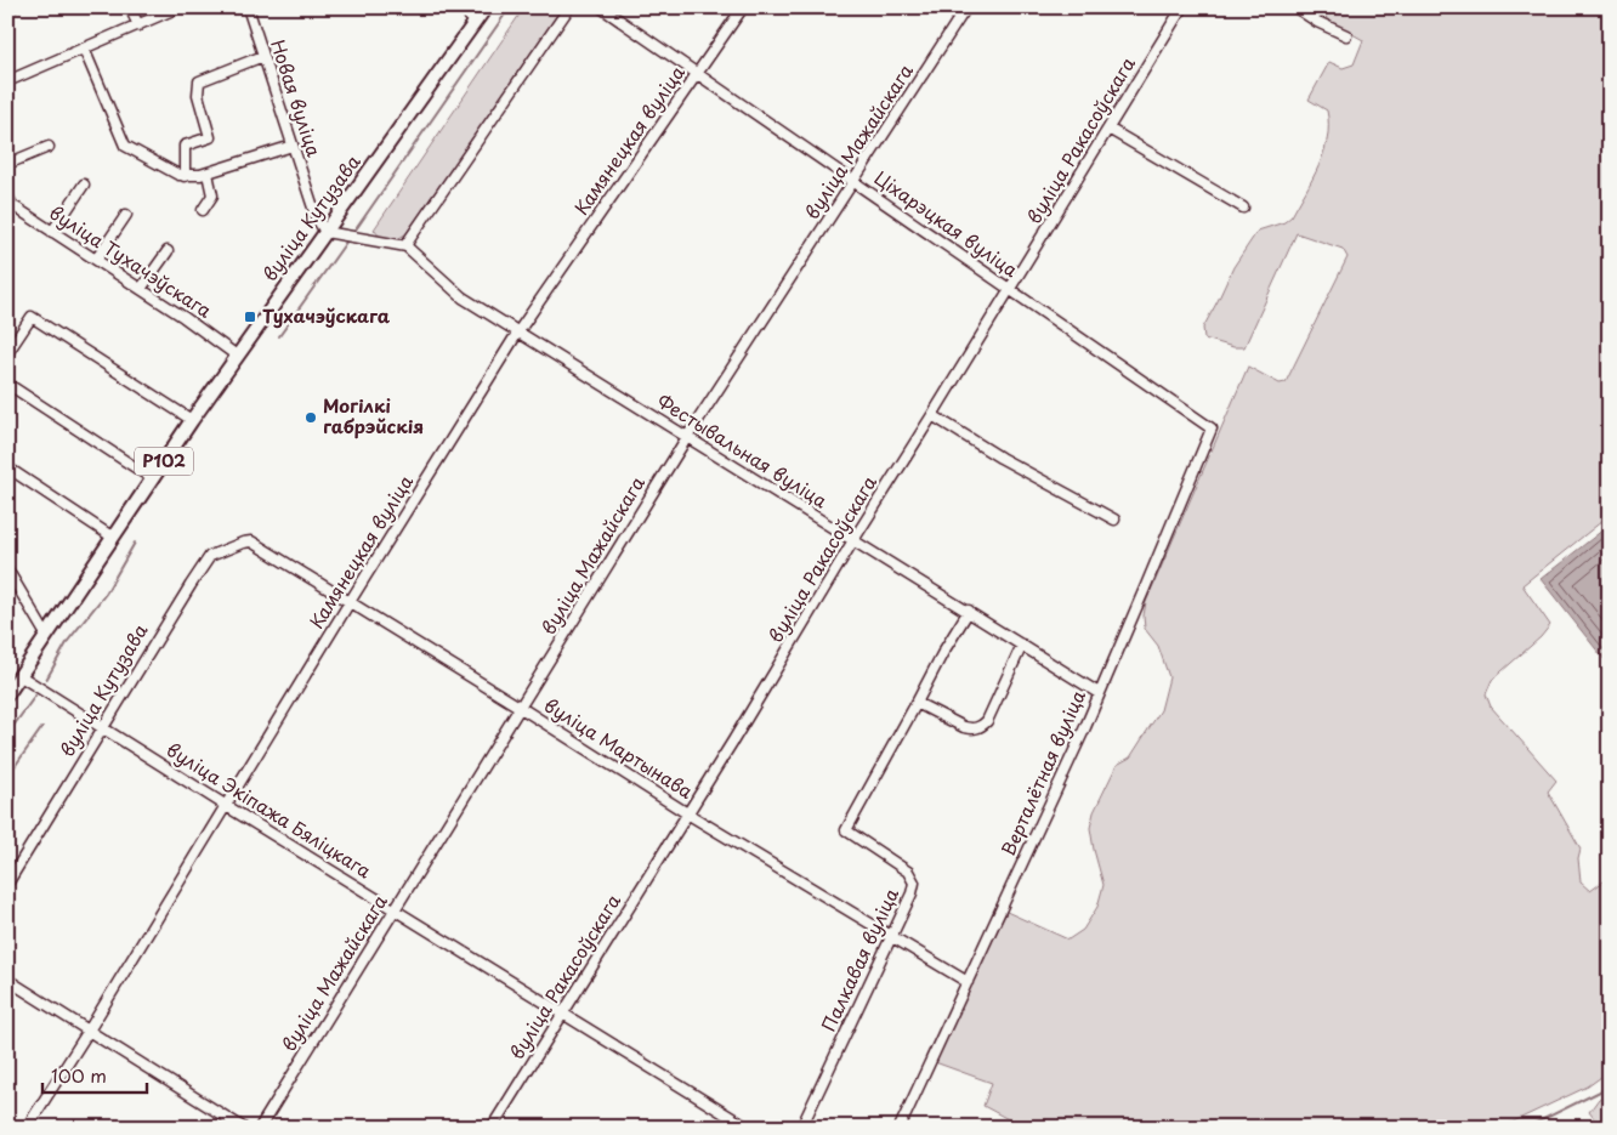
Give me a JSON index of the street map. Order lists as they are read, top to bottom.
{
  "streets": {
    "main road": ["вуліца Кутузава", "Р102"],
    "street": [
      "Новая вуліца",
      "Камянецкая вуліца",
      "вуліца Ракасоўскага",
      "вуліца Мажайскага",
      "Ціхарэцкая вуліца",
      "вуліца Тухачэўскага",
      "Фестывальная вуліца",
      "вуліца Мартынава",
      "Верталётная вуліца",
      "вуліца Экіпажа Бяліцкага",
      "Палкавая вуліца"
    ]
  },
  "crossings": [
    ["Новая вуліца", "вуліца Кутузава"],
    ["Камянецкая вуліца", "Ціхарэцкая вуліца"],
    ["Камянецкая вуліца", "Фестывальная вуліца"],
    ["Камянецкая вуліца", "вуліца Мартынава"],
    ["Камянецкая вуліца", "вуліца Экіпажа Бяліцкага"],
    ["вуліца Ракасоўскага", "Ціхарэцкая вуліца"],
    ["вуліца Ракасоўскага", "Фестывальная вуліца"],
    ["вуліца Ракасоўскага", "вуліца Мартынава"],
    ["вуліца Ракасоўскага", "вуліца Экіпажа Бяліцкага"],
    ["вуліца Мажайскага", "Ціхарэцкая вуліца"],
    ["вуліца Мажайскага", "Фестывальная вуліца"],
    ["вуліца Мажайскага", "вуліца Мартынава"],
    ["вуліца Мажайскага", "вуліца Экіпажа Бяліцкага"],
    ["вуліца Кутузава", "вуліца Тухачэўскага"],
    ["вуліца Кутузава", "вуліца Мартынава"],
    ["вуліца Кутузава", "вуліца Экіпажа Бяліцкага"],
    ["Ціхарэцкая вуліца", "Верталётная вуліца"],
    ["Фестывальная вуліца", "Верталётная вуліца"],
    ["Фестывальная вуліца", "Палкавая вуліца"],
    ["вуліца Мартынава", "Верталётная вуліца"],
    ["вуліца Мартынава", "Палкавая вуліца"]
  ],
  "places": {
    "transit": ["Тухачэўскага"],
    "other": ["Могілкі габрэйскія"]
  },
  "scale_bar": "100 m"
}
